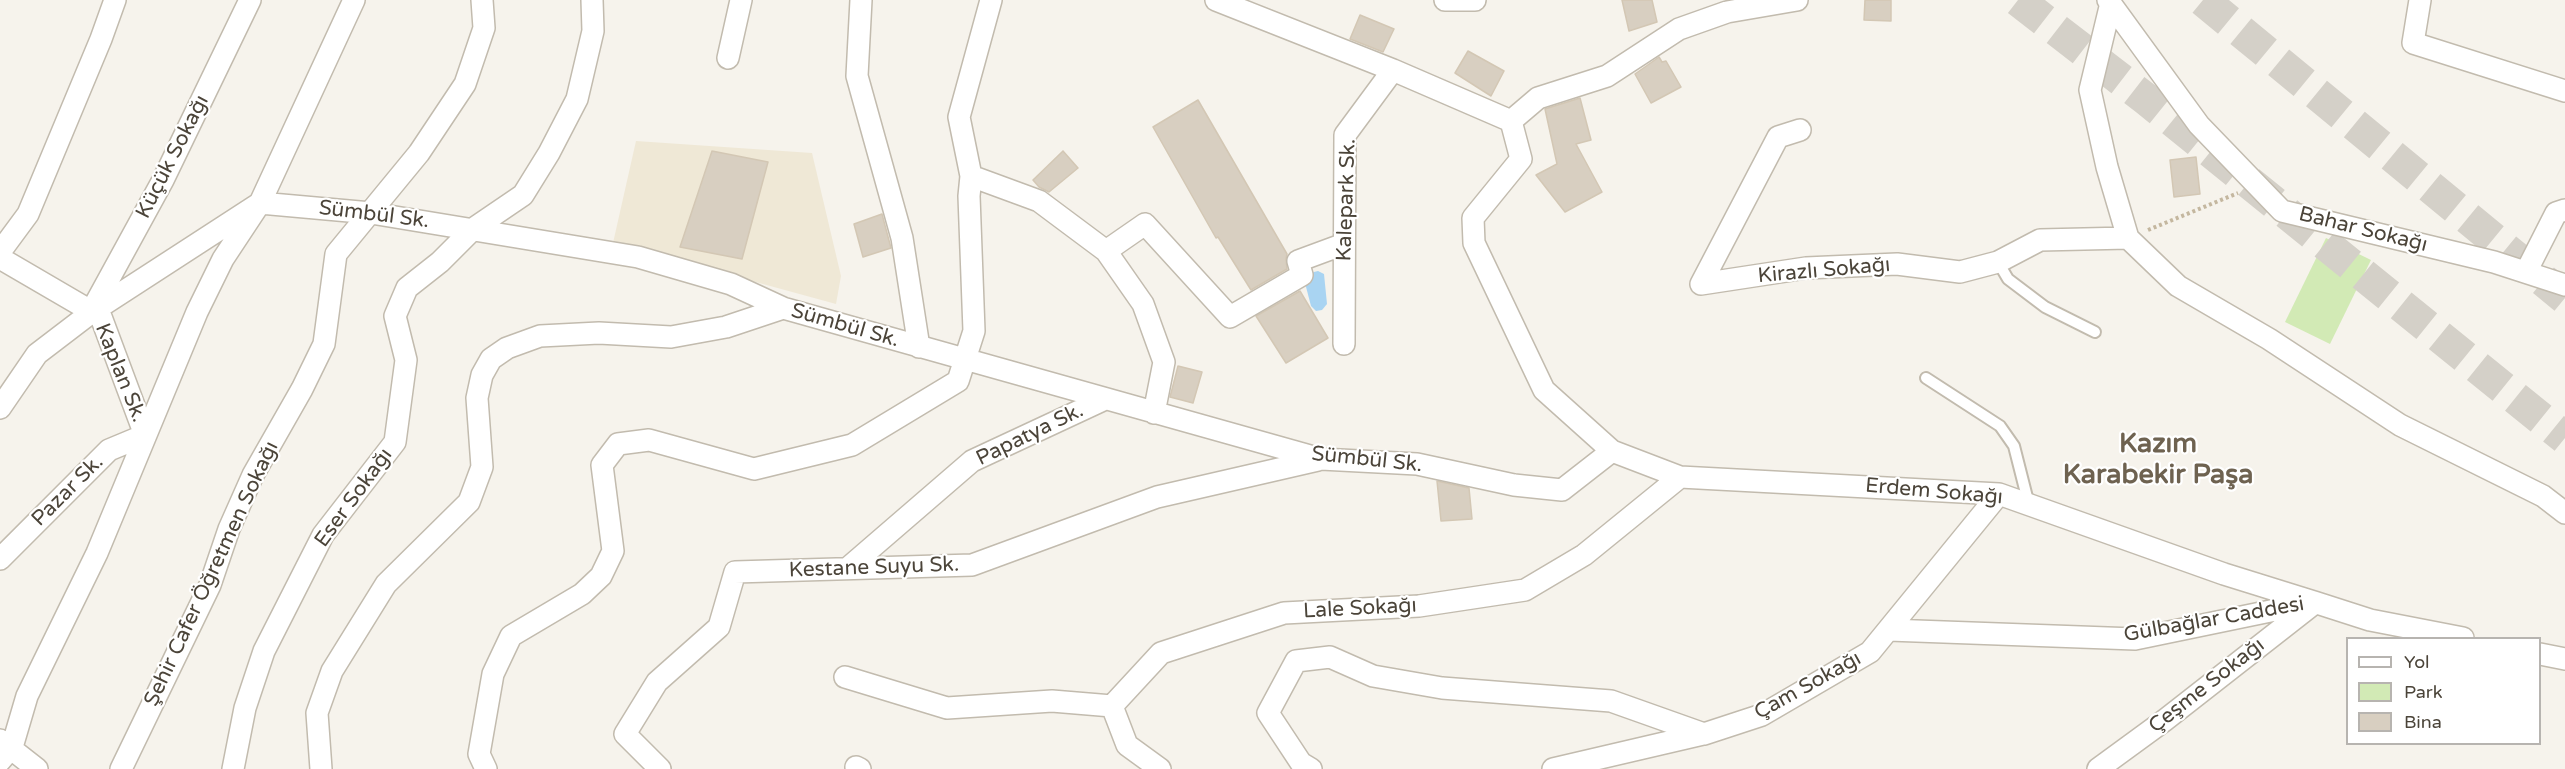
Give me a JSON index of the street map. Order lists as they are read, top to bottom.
{
  "streets": {
    "street": [
      "Küçük Sokağı",
      "Kalepark Sk.",
      "Sümbül Sk.",
      "Bahar Sokağı",
      "Kirazlı Sokağı",
      "Kaplan Sk.",
      "Papatya Sk.",
      "Pazar Sk.",
      "Erdem Sokağı",
      "Eser Sokağı",
      "Kestane Suyu Sk.",
      "Şehir Cafer Öğretmen Sokağı",
      "Lale Sokağı",
      "Gülbağlar Caddesi",
      "Çam Sokağı",
      "Çeşme Sokağı"
    ]
  },
  "crossings": [
    ["Küçük Sokağı", "Kaplan Sk."],
    ["Sümbül Sk.", "Papatya Sk."],
    ["Sümbül Sk.", "Erdem Sokağı"],
    ["Sümbül Sk.", "Eser Sokağı"],
    ["Sümbül Sk.", "Kestane Suyu Sk."],
    ["Sümbül Sk.", "Şehir Cafer Öğretmen Sokağı"],
    ["Kaplan Sk.", "Pazar Sk."],
    ["Papatya Sk.", "Kestane Suyu Sk."],
    ["Erdem Sokağı", "Lale Sokağı"],
    ["Erdem Sokağı", "Gülbağlar Caddesi"],
    ["Erdem Sokağı", "Çam Sokağı"],
    ["Erdem Sokağı", "Çeşme Sokağı"],
    ["Gülbağlar Caddesi", "Çam Sokağı"],
    ["Gülbağlar Caddesi", "Çeşme Sokağı"]
  ],
  "districts": ["Kazım Karabekir Paşa"],
  "legend": ["Yol", "Park", "Bina"]
}
